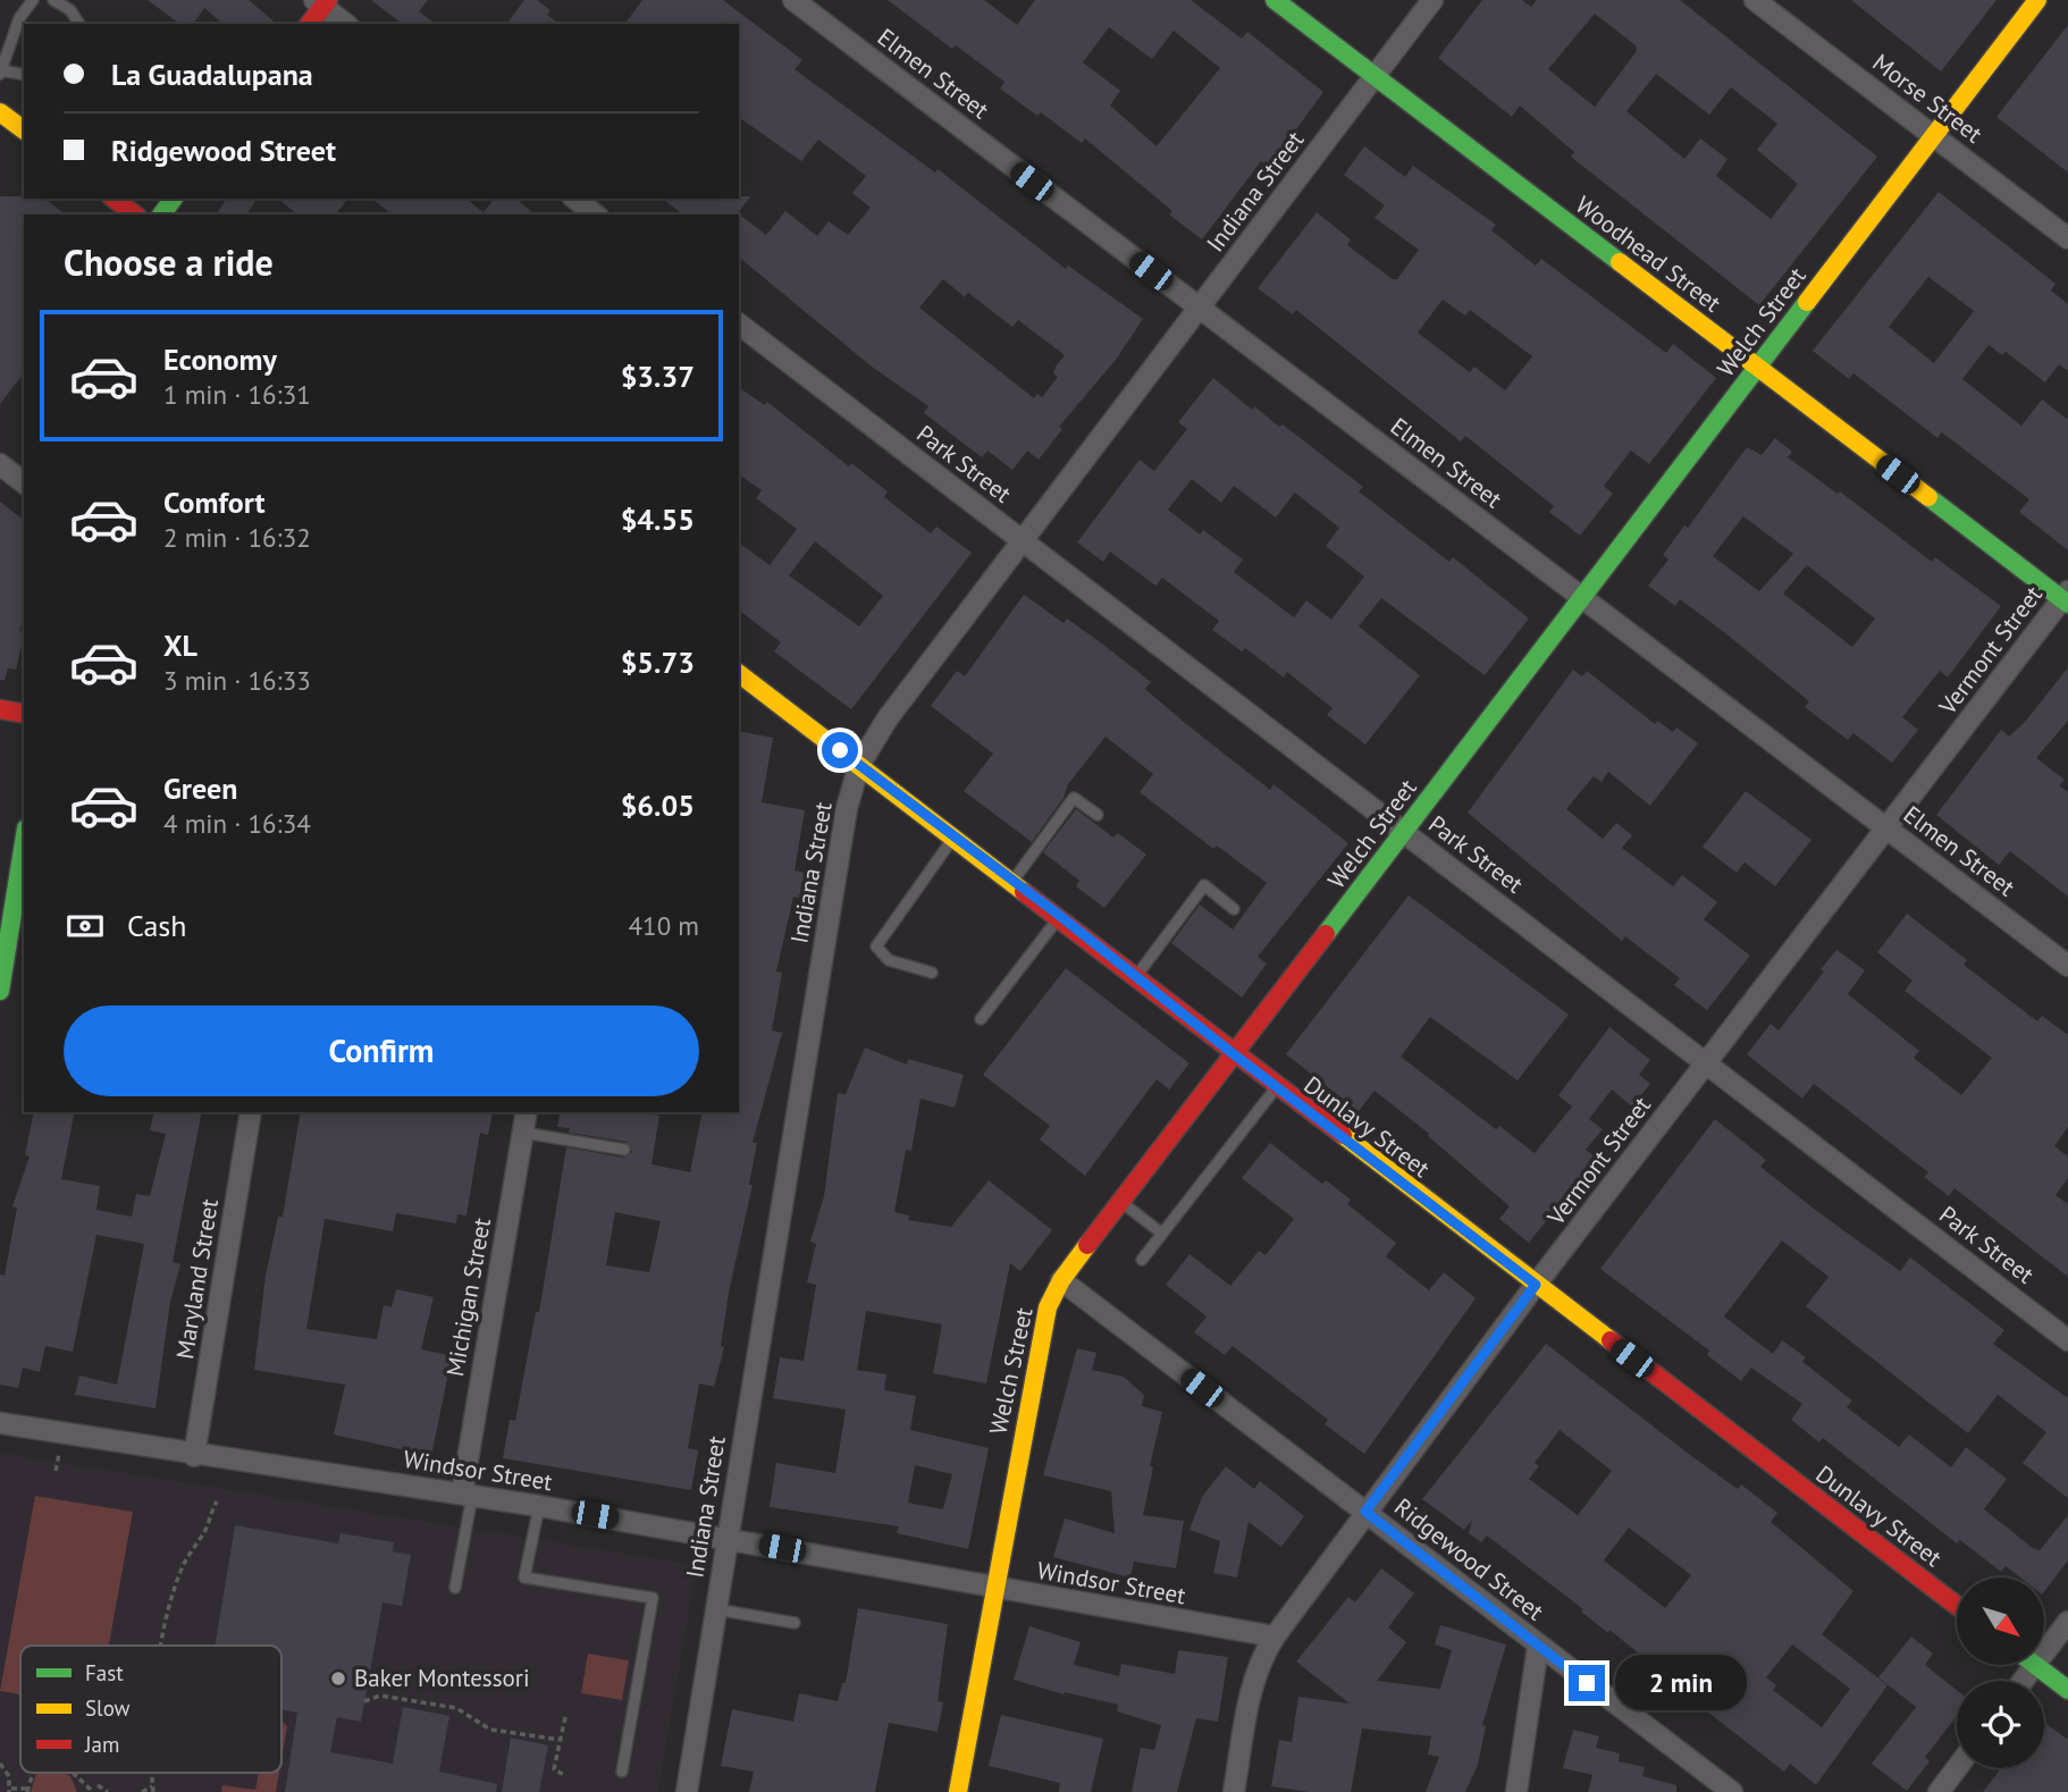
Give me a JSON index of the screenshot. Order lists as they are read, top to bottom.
{
  "streets": {
    "street": [
      "Elmen Street",
      "Morse Street",
      "Indiana Street",
      "Woodhead Street",
      "Welch Street",
      "Park Street",
      "Vermont Street",
      "Dunlavy Street",
      "Maryland Street",
      "Michigan Street",
      "Windsor Street",
      "Ridgewood Street"
    ]
  },
  "crossings": [
    ["Elmen Street", "Indiana Street"],
    ["Elmen Street", "Welch Street"],
    ["Elmen Street", "Vermont Street"],
    ["Morse Street", "Welch Street"],
    ["Indiana Street", "Woodhead Street"],
    ["Indiana Street", "Park Street"],
    ["Indiana Street", "Dunlavy Street"],
    ["Indiana Street", "Windsor Street"],
    ["Woodhead Street", "Welch Street"],
    ["Woodhead Street", "Vermont Street"],
    ["Welch Street", "Park Street"],
    ["Welch Street", "Dunlavy Street"],
    ["Welch Street", "Windsor Street"],
    ["Welch Street", "Ridgewood Street"],
    ["Park Street", "Vermont Street"],
    ["Vermont Street", "Dunlavy Street"],
    ["Vermont Street", "Windsor Street"],
    ["Vermont Street", "Ridgewood Street"],
    ["Maryland Street", "Windsor Street"],
    ["Michigan Street", "Windsor Street"]
  ],
  "places": ["Baker Montessori"],
  "legend": ["Fast", "Slow", "Jam"],
  "north": "bottom right",
  "page": {
    "banner": ["La Guadalupana", "Ridgewood Street"],
    "heading": "Choose a ride",
    "list": [
      {
        "name": "Economy",
        "note": "1 min · 16:31",
        "value": "$3.37"
      },
      {
        "name": "Comfort",
        "note": "2 min · 16:32",
        "value": "$4.55"
      },
      {
        "name": "XL",
        "note": "3 min · 16:33",
        "value": "$5.73"
      },
      {
        "name": "Green",
        "note": "4 min · 16:34",
        "value": "$6.05"
      }
    ],
    "pay": ["Cash", "410 m"],
    "buttons": "Confirm",
    "bubble": "2 min"
  }
}
